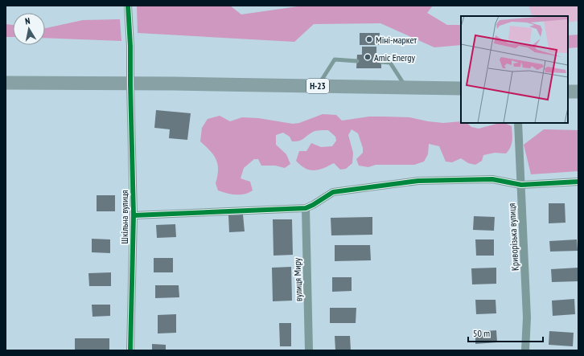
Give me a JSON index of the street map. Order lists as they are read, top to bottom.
{
  "streets": {
    "main road": ["Н-23"],
    "street": ["Шкільна вулиця", "Криворізька вулиця", "вулиця Миру"]
  },
  "crossings": [
    ["Н-23", "Шкільна вулиця"]
  ],
  "places": ["Міні-маркет", "Amic Energy"],
  "scale_bar": "50 m",
  "north": "top"
}
